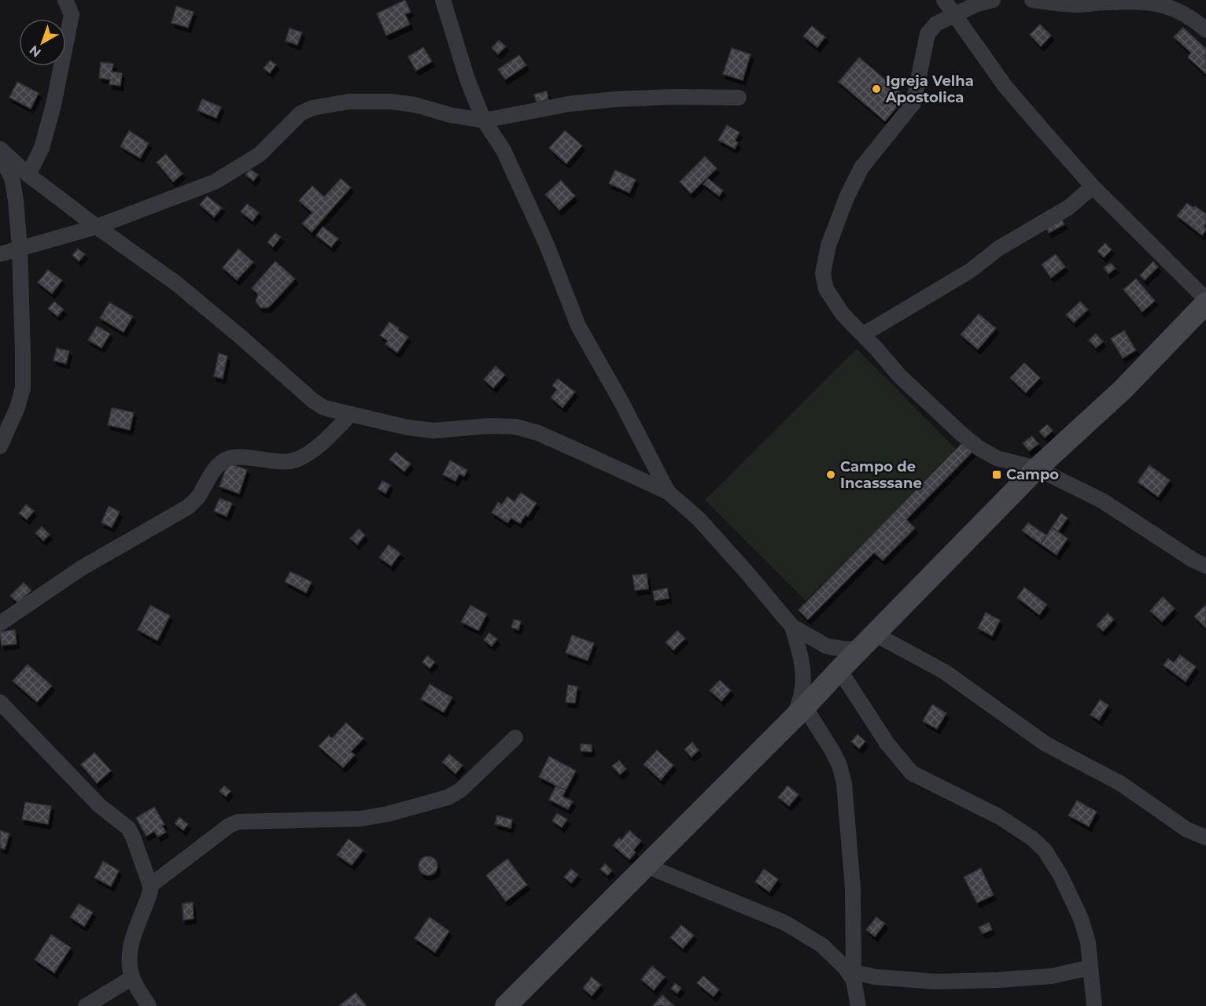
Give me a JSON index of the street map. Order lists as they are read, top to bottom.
{
  "places": {
    "other": ["Igreja Velha Apostolica", "Campo de Incasssane"],
    "transit": ["Campo"]
  },
  "north": "bottom left"
}
